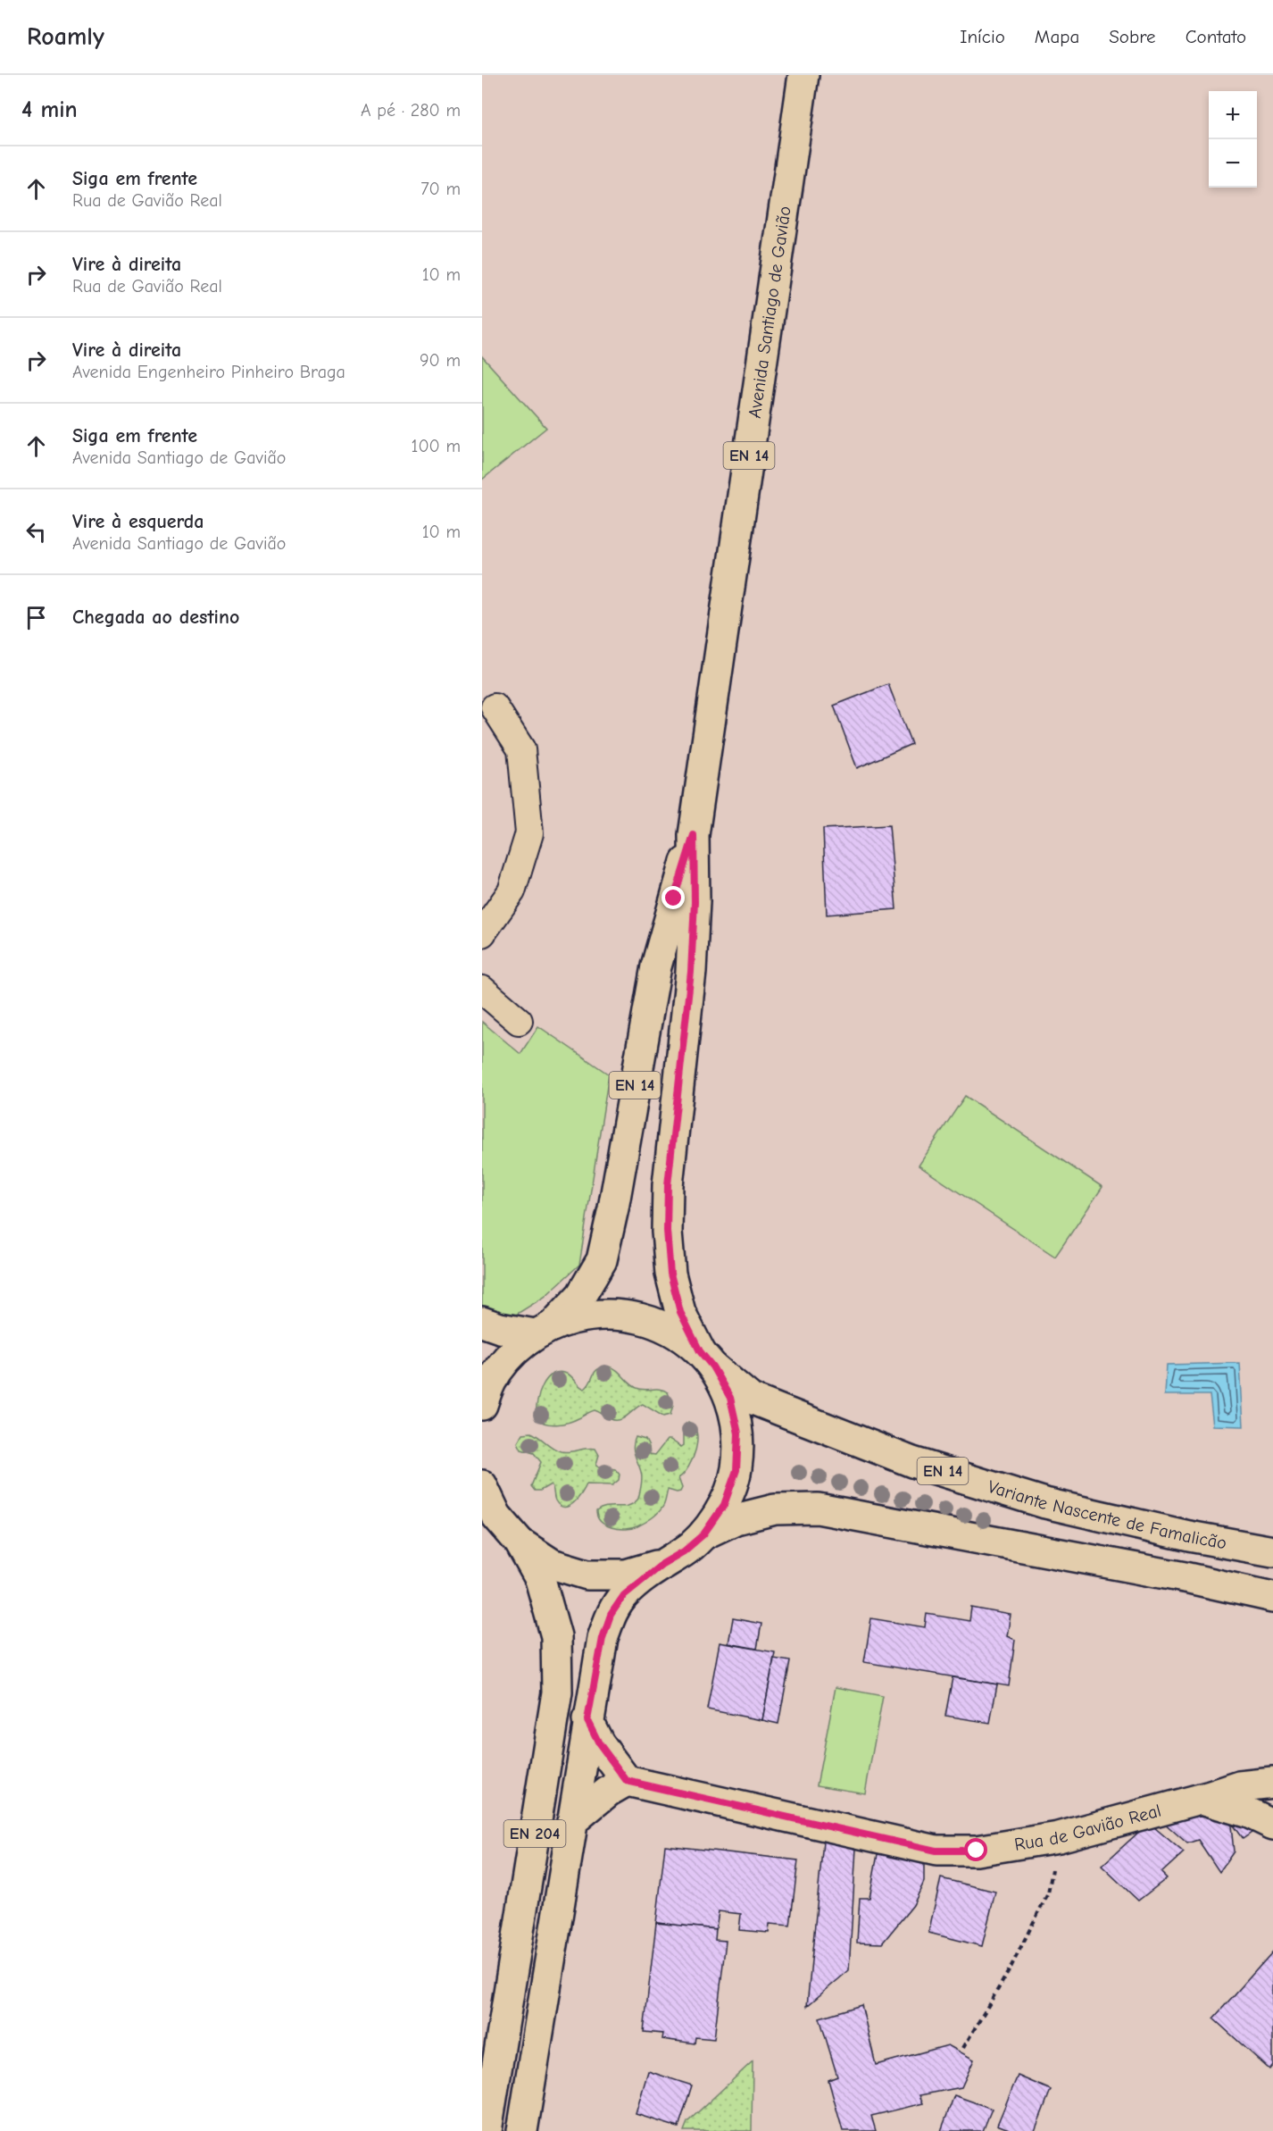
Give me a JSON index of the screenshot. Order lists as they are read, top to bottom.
{
  "streets": {
    "main road": [
      "Avenida Santiago de Gavião",
      "EN 14",
      "Variante Nascente de Famalicão",
      "Rua de Gavião Real",
      "EN 204"
    ]
  },
  "crossings": [
    ["Avenida Santiago de Gavião", "EN 14"],
    ["Avenida Santiago de Gavião", "Variante Nascente de Famalicão"],
    ["EN 14", "Variante Nascente de Famalicão"],
    ["EN 14", "EN 204"]
  ],
  "page": {
    "header": "Roamly",
    "nav": [
      "Início",
      "Mapa",
      "Sobre",
      "Contato"
    ],
    "heading": ["4 min", "A pé · 280 m"],
    "map_buttons": ["+", "−"],
    "list": [
      ["Siga em frente", "Rua de Gavião Real", "70 m"],
      ["Vire à direita", "Rua de Gavião Real", "10 m"],
      ["Vire à direita", "Avenida Engenheiro Pinheiro Braga", "90 m"],
      ["Siga em frente", "Avenida Santiago de Gavião", "100 m"],
      ["Vire à esquerda", "Avenida Santiago de Gavião", "10 m"],
      "Chegada ao destino"
    ]
  }
}
